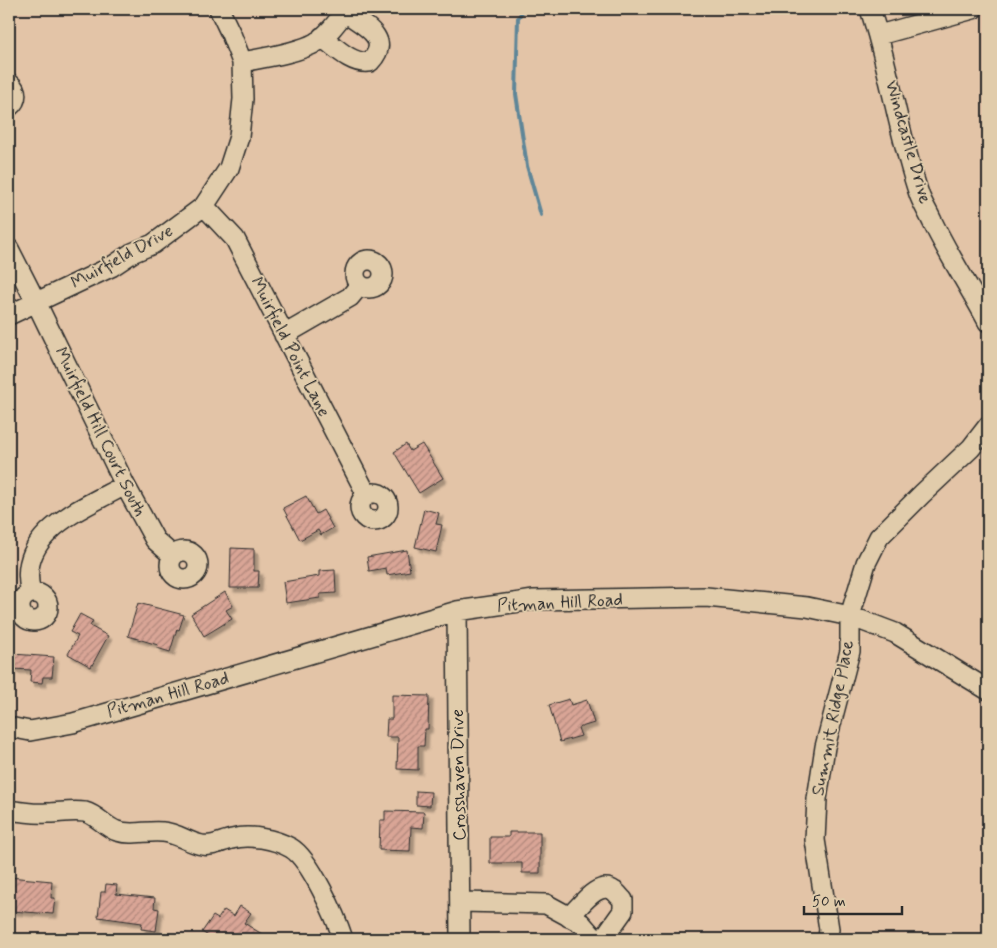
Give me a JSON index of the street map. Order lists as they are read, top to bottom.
{
  "streets": {
    "street": [
      "Windcastle Drive",
      "Muirfield Drive",
      "Muirfield Point Lane",
      "Muirfield Hill Court South",
      "Pitman Hill Road",
      "Summit Ridge Place",
      "Crosshaven Drive"
    ]
  },
  "crossings": [
    ["Muirfield Drive", "Muirfield Point Lane"],
    ["Muirfield Drive", "Muirfield Hill Court South"],
    ["Pitman Hill Road", "Summit Ridge Place"],
    ["Pitman Hill Road", "Crosshaven Drive"]
  ],
  "scale_bar": "50 m"
}
